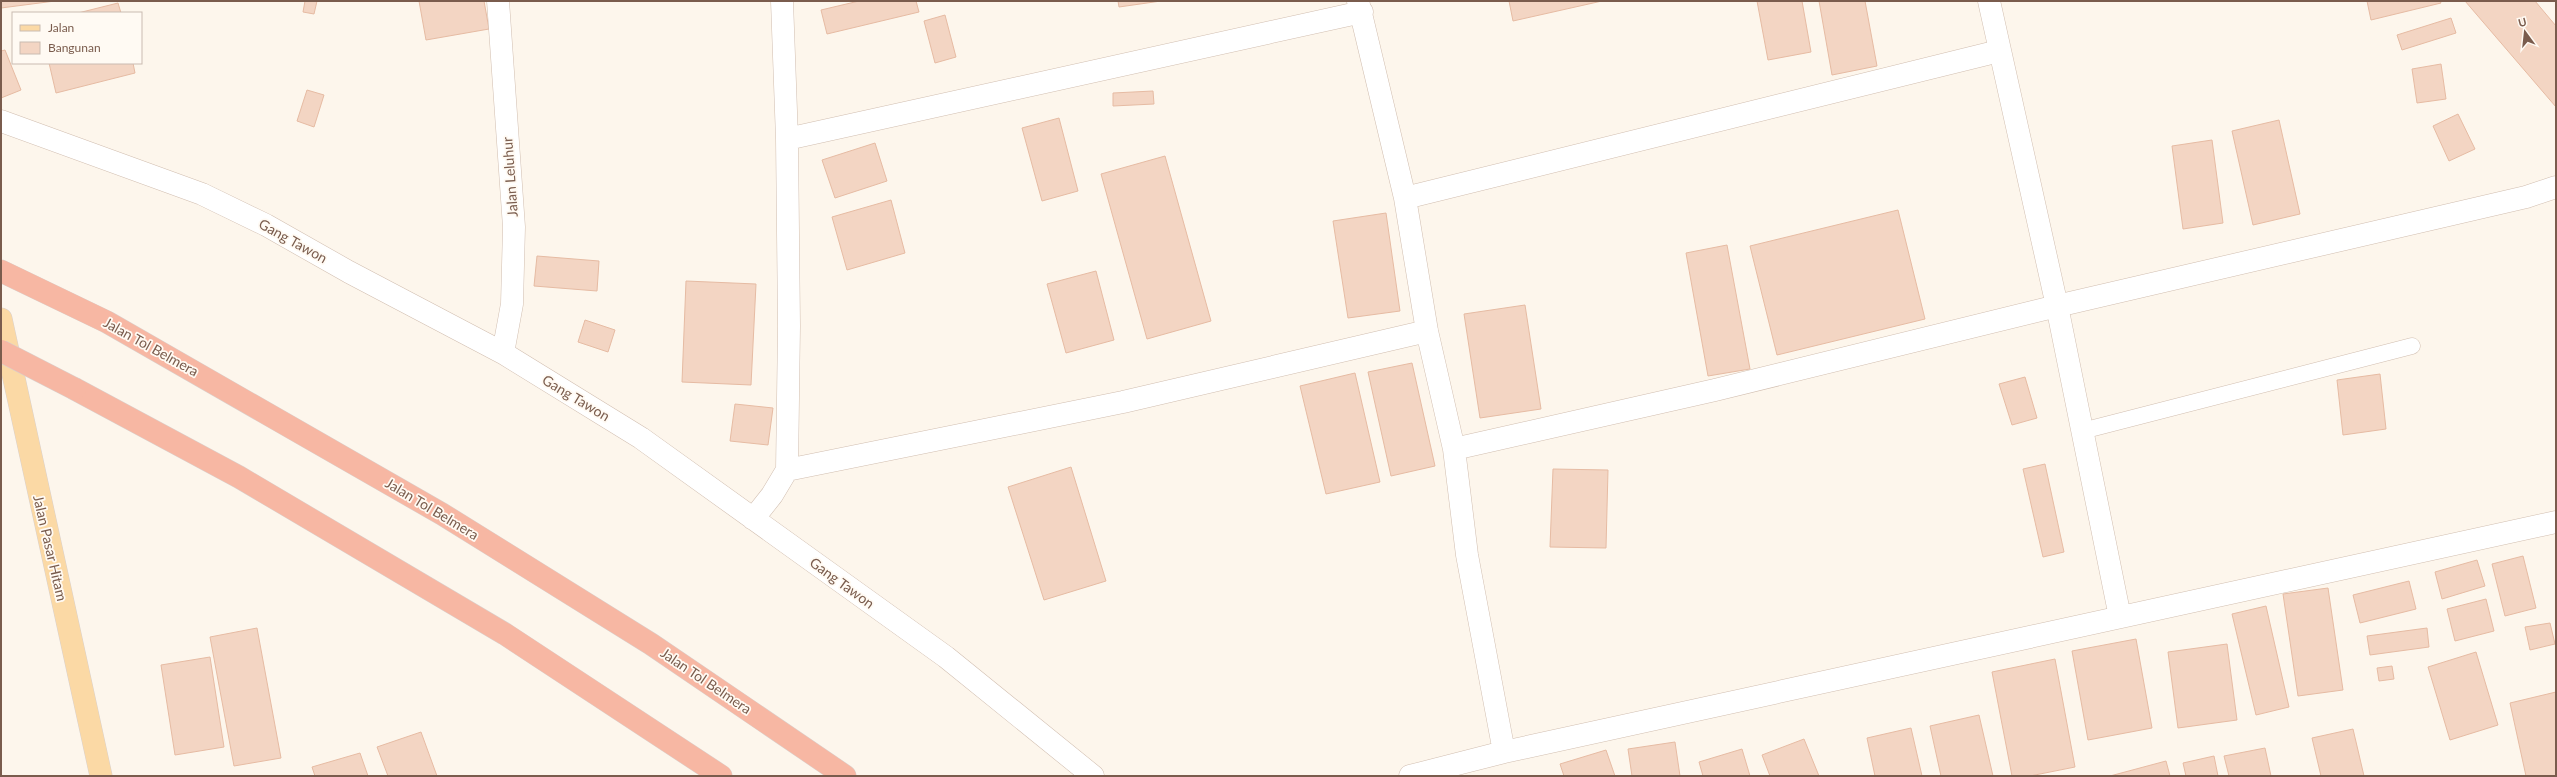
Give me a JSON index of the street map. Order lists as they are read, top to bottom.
{
  "streets": {
    "highway": ["Jalan Tol Belmera"],
    "main road": ["Jalan Pasar Hitam"],
    "street": ["Jalan Leluhur", "Gang Tawon"]
  },
  "crossings": [
    ["Jalan Leluhur", "Gang Tawon"]
  ],
  "legend": ["Jalan", "Bangunan"],
  "north": "top"
}
